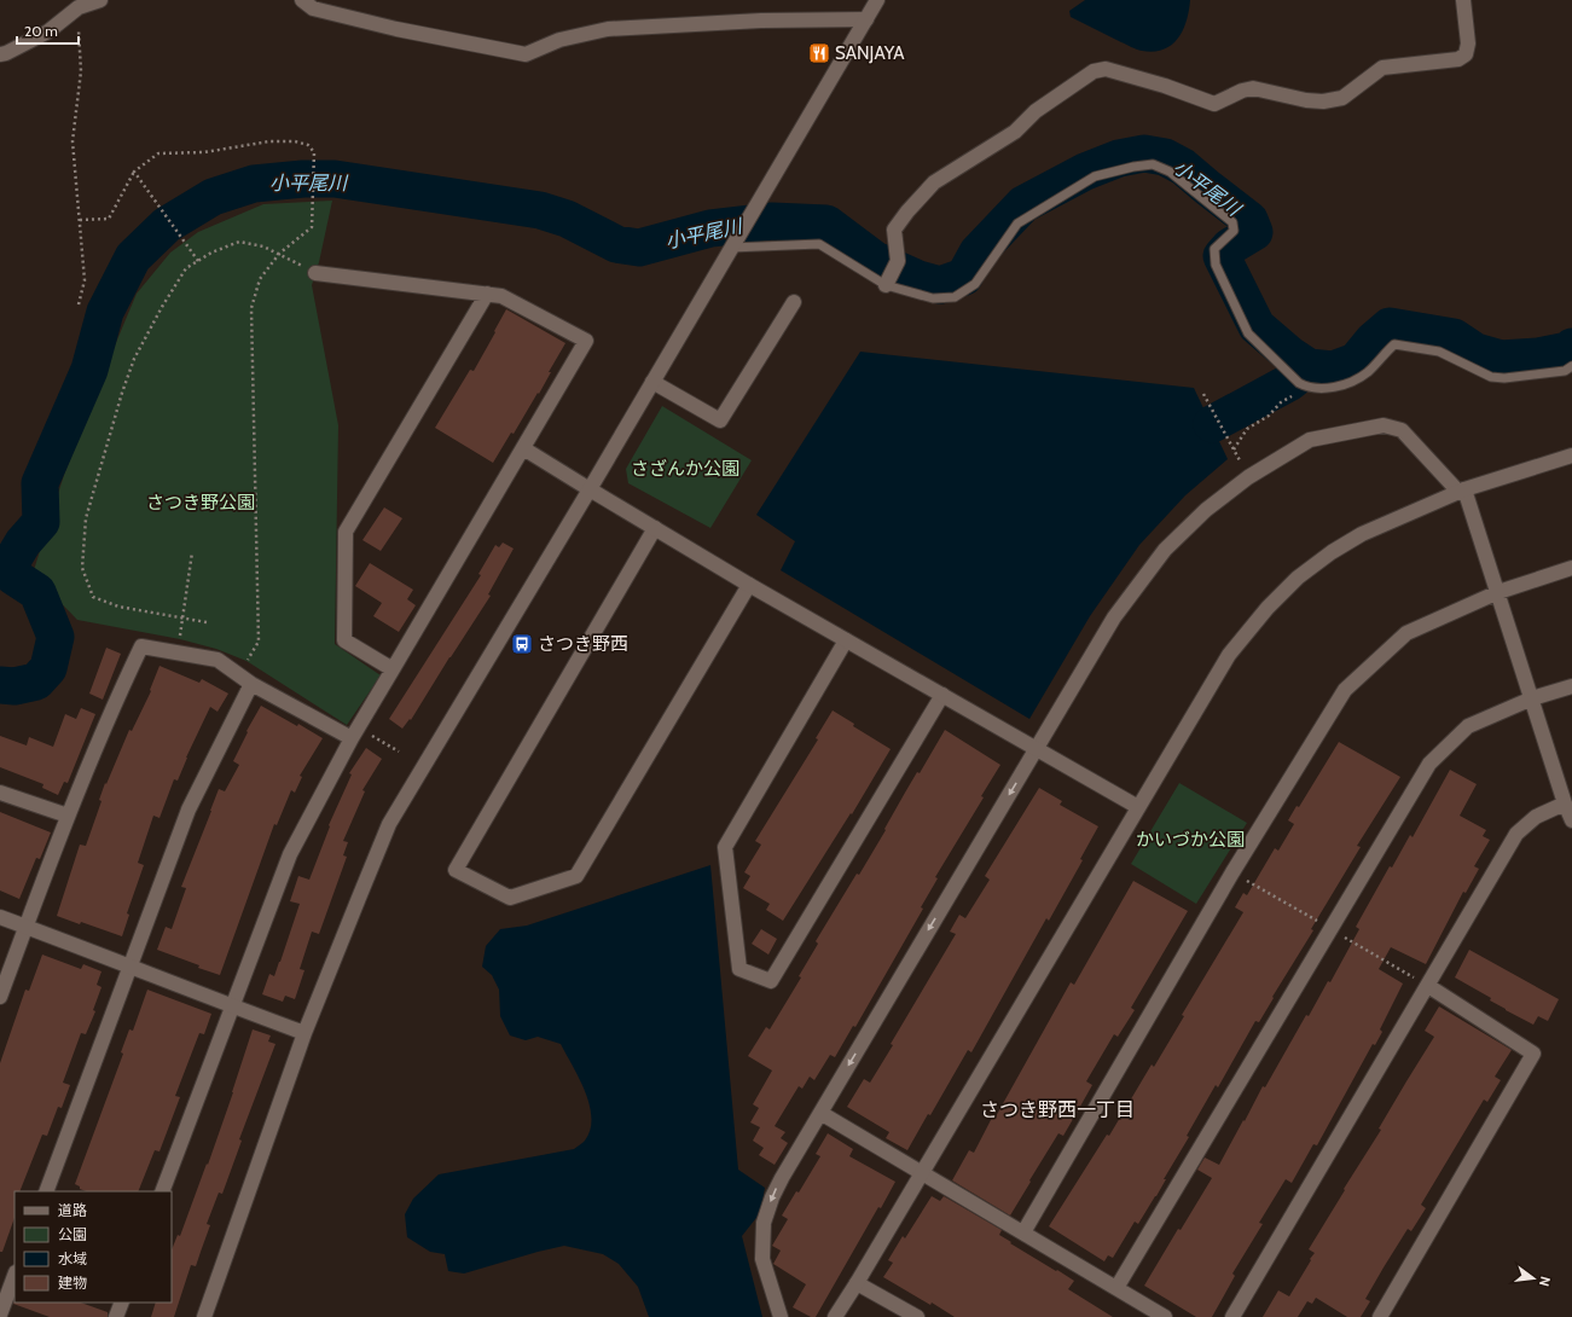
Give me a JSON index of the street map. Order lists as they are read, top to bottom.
{
  "districts": ["さつき野西一丁目"],
  "water": ["小平尾川"],
  "parks": ["さざんか公園", "さつき野公園", "かいづか公園"],
  "places": {
    "restaurant": ["SANJAYA"],
    "bus stop": ["さつき野西"]
  },
  "legend": [
    "道路",
    "公園",
    "水域",
    "建物"
  ],
  "scale_bar": "20 m",
  "north": "right"
}
